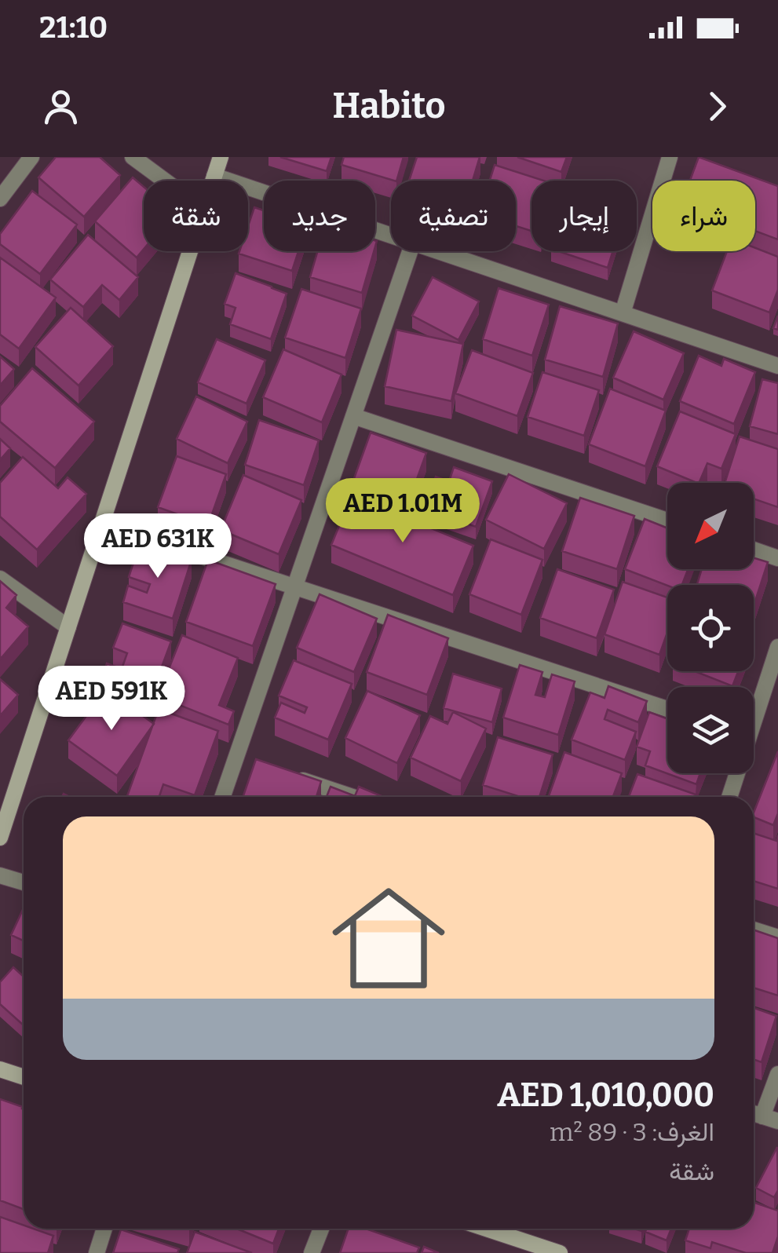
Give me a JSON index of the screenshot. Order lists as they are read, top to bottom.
{
  "north": "bottom left",
  "page": {
    "status": "21:10",
    "header": "Habito",
    "chip": [
      "شراء",
      "إيجار",
      "تصفية",
      "جديد",
      "شقة"
    ],
    "price": ["AED 1.01M", "AED 631K", "AED 591K"],
    "list": [
      {
        "name": "AED 1,010,000",
        "note": "الغرف: 3 · 89 m² · شقة"
      }
    ]
  }
}
